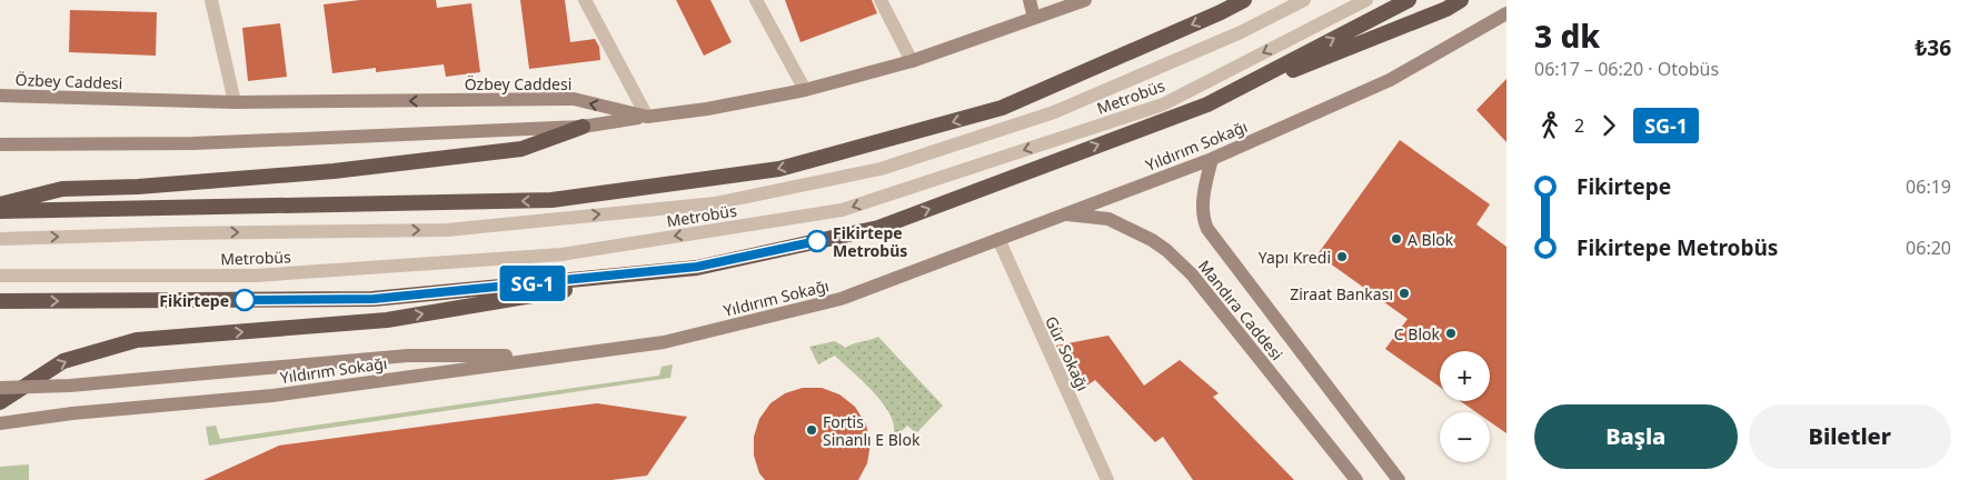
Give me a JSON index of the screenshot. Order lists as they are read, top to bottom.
{
  "streets": {
    "main road": ["Özbey Caddesi", "Yıldırım Sokağı", "Mandıra Caddesi"],
    "street": ["Metrobüs", "Gür Sokağı"]
  },
  "crossings": [
    ["Yıldırım Sokağı", "Mandıra Caddesi"],
    ["Yıldırım Sokağı", "Gür Sokağı"]
  ],
  "places": [
    "A Blok",
    "Fikirtepe Metrobüs",
    "Yapı Kredi",
    "Ziraat Bankası",
    "Fikirtepe",
    "C Blok",
    "Fortis Sinanlı E Blok"
  ],
  "lines": ["bus line SG-1"],
  "page": {
    "on_map": "SG-1",
    "heading": ["3 dk", "06:17 – 06:20 · Otobüs", "₺36"],
    "legs": ["2", "SG-1"],
    "list": [
      {
        "name": "Fikirtepe",
        "value": "06:19"
      },
      {
        "name": "Fikirtepe Metrobüs",
        "value": "06:20"
      }
    ],
    "map_buttons": ["+", "−"],
    "buttons": ["Başla", "Biletler"]
  }
}
